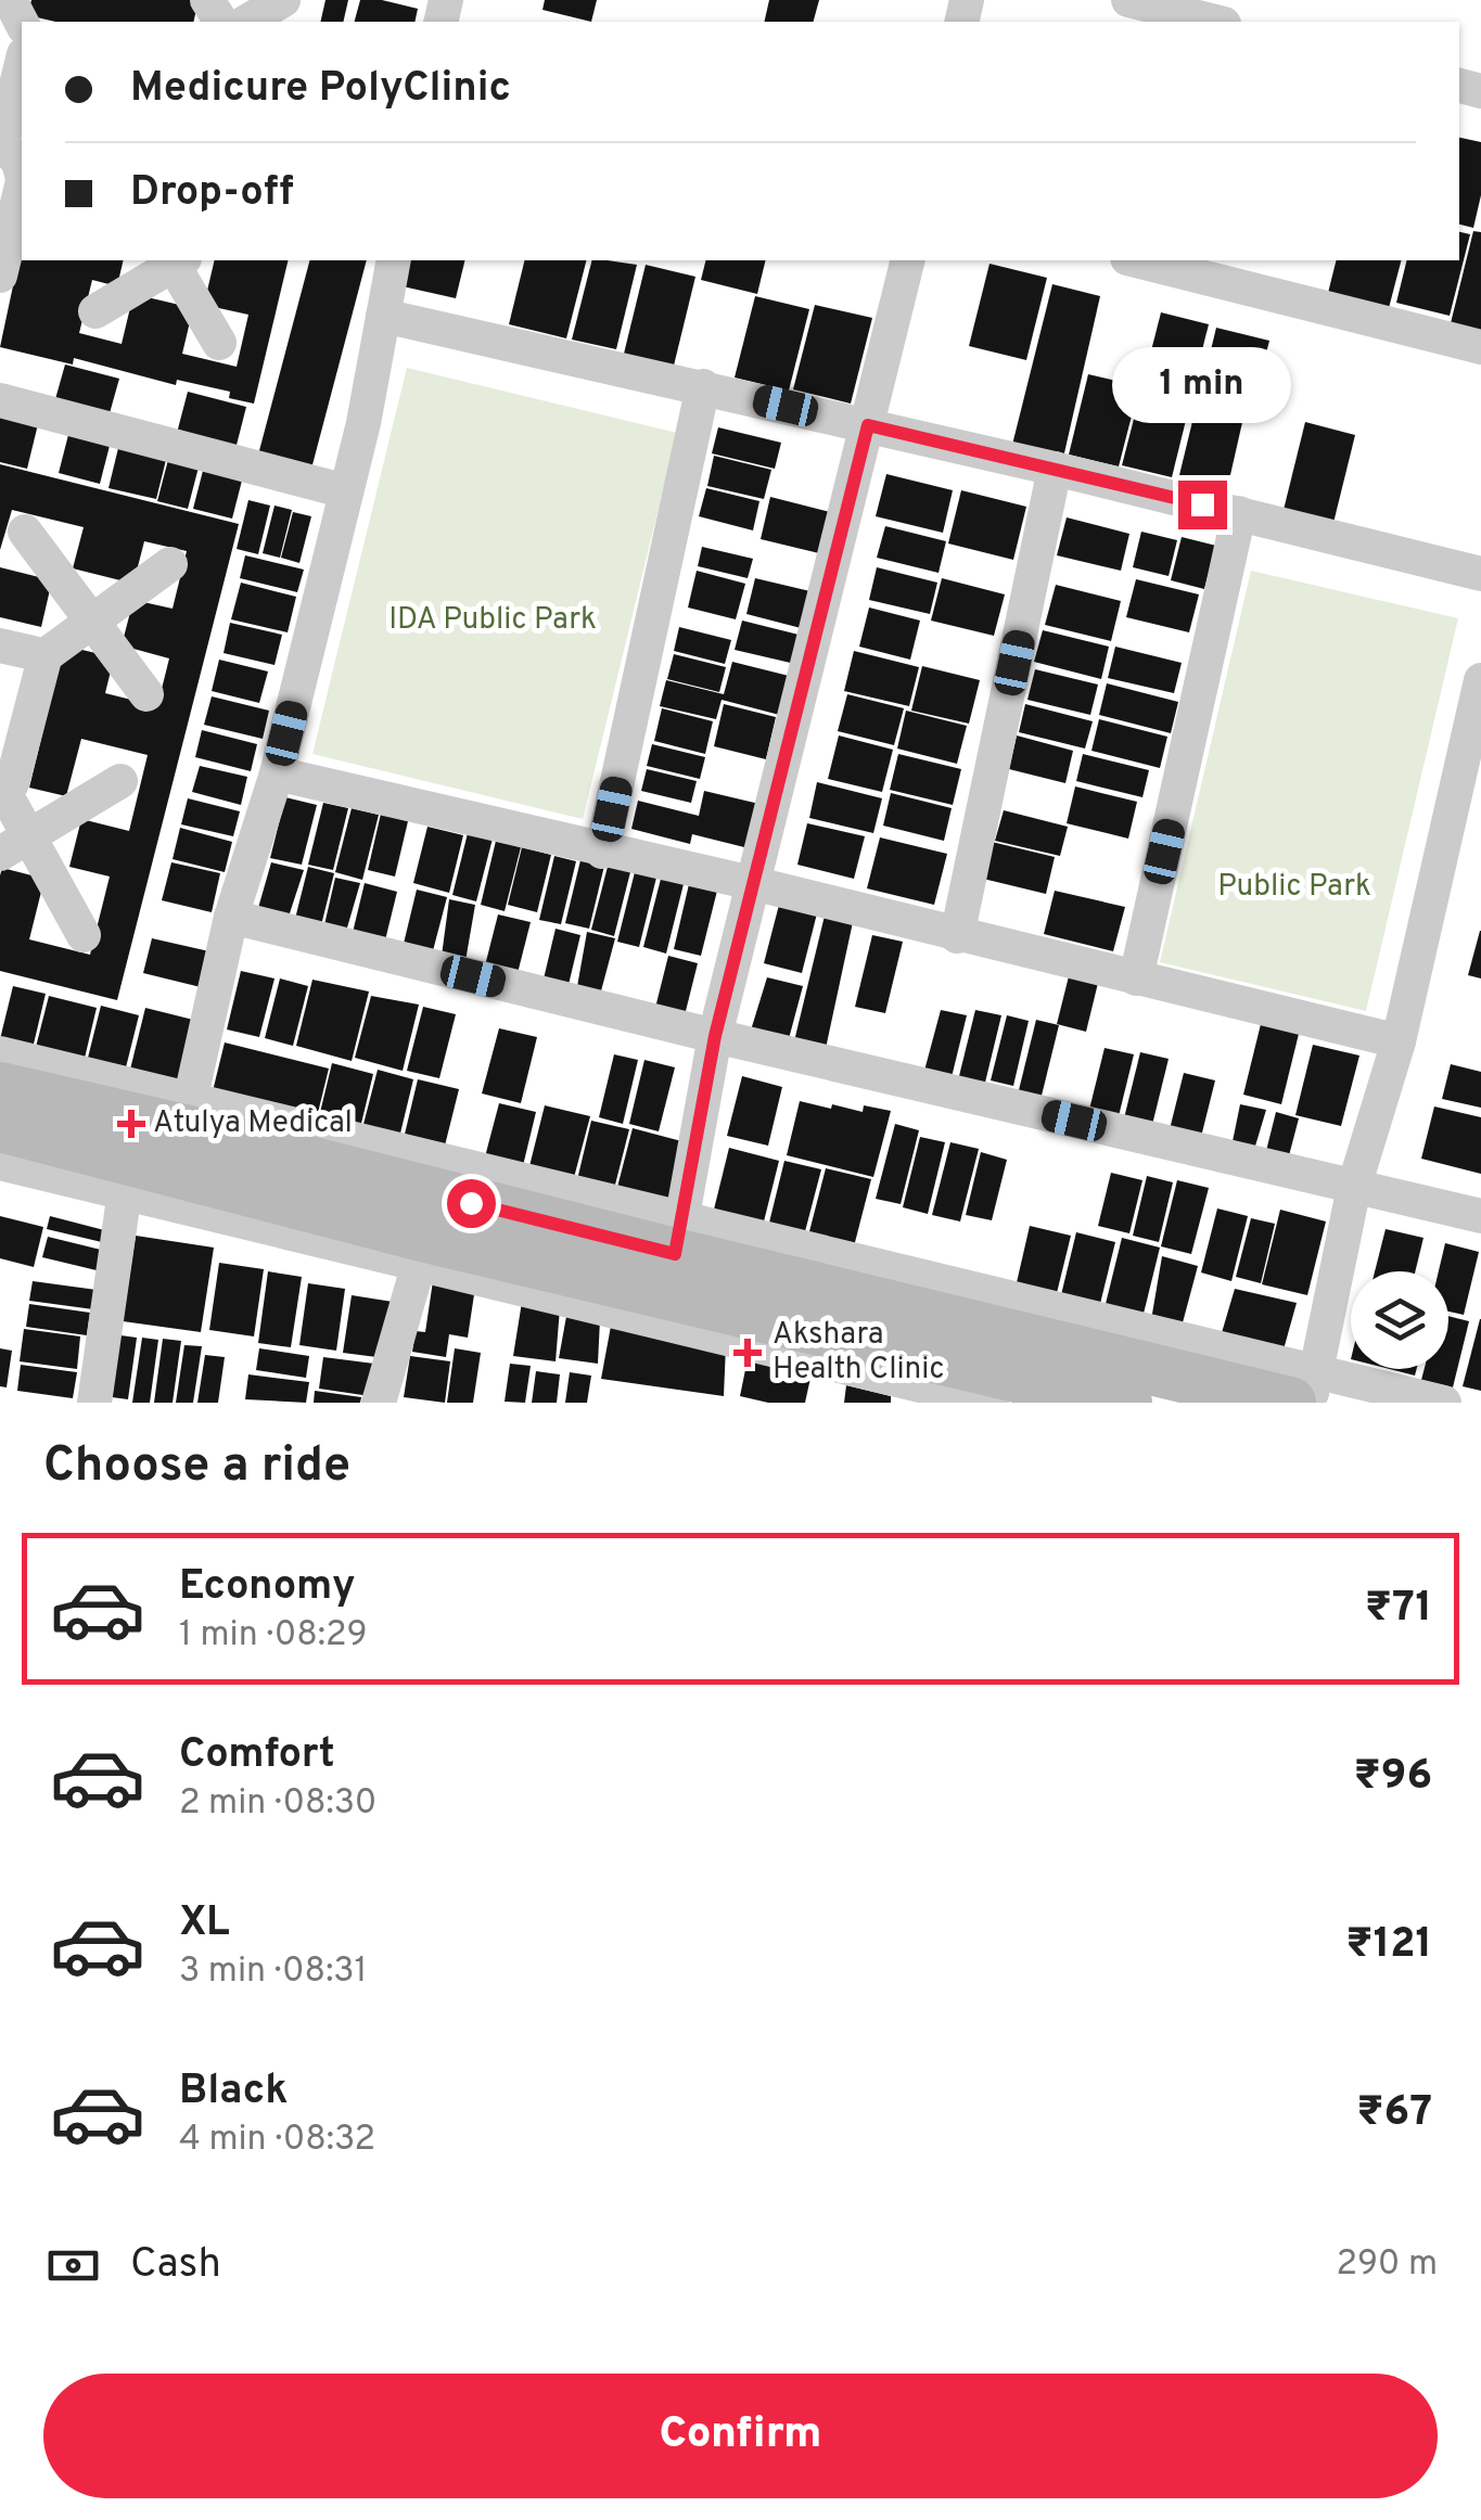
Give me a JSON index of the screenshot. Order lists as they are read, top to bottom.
{
  "parks": ["IDA Public Park", "Public Park"],
  "places": {
    "health": ["Atulya Medical", "Akshara Health Clinic"]
  },
  "page": {
    "banner": ["Medicure PolyClinic", "Drop-off"],
    "bubble": "1 min",
    "heading": "Choose a ride",
    "list": [
      {
        "name": "Economy",
        "note": "1 min · 08:29",
        "value": "₹71"
      },
      {
        "name": "Comfort",
        "note": "2 min · 08:30",
        "value": "₹96"
      },
      {
        "name": "XL",
        "note": "3 min · 08:31",
        "value": "₹121"
      },
      {
        "name": "Black",
        "note": "4 min · 08:32",
        "value": "₹67"
      }
    ],
    "pay": ["Cash", "290 m"],
    "buttons": "Confirm"
  }
}
